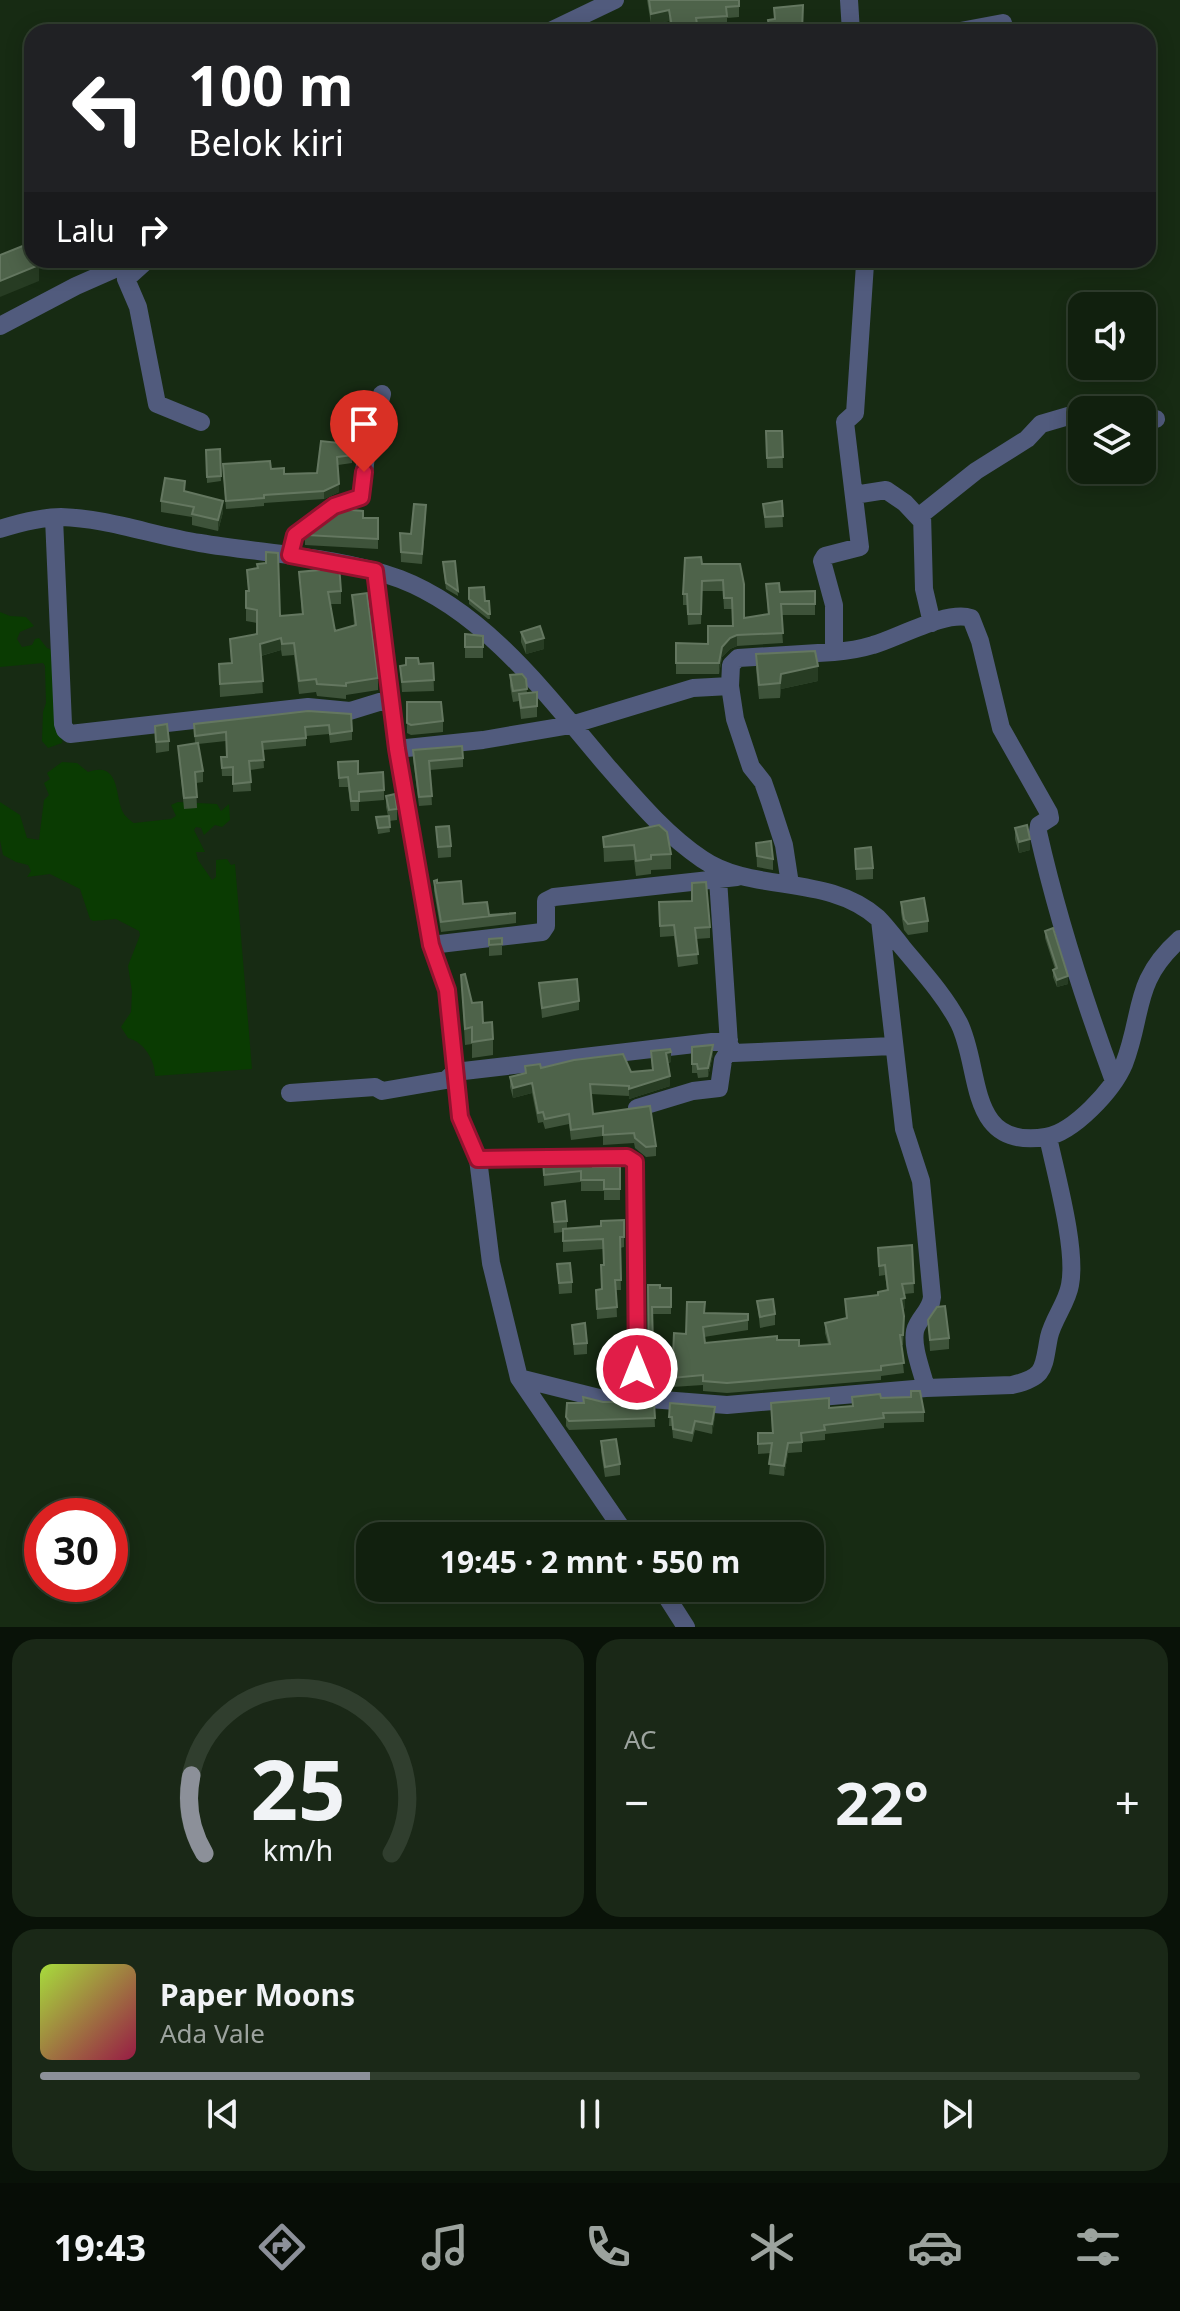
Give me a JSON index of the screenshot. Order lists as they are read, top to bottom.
{
  "page": {
    "turn": ["100 m", "Belok kiri"],
    "then": "Lalu",
    "limit": "30",
    "trip": "19:45 · 2 mnt · 550 m",
    "tile": "AC",
    "heat": ["−", "22°", "+"],
    "song": ["Paper Moons", "Ada Vale"],
    "tabs": "19:43",
    "gauge": ["25", "km/h"]
  }
}
